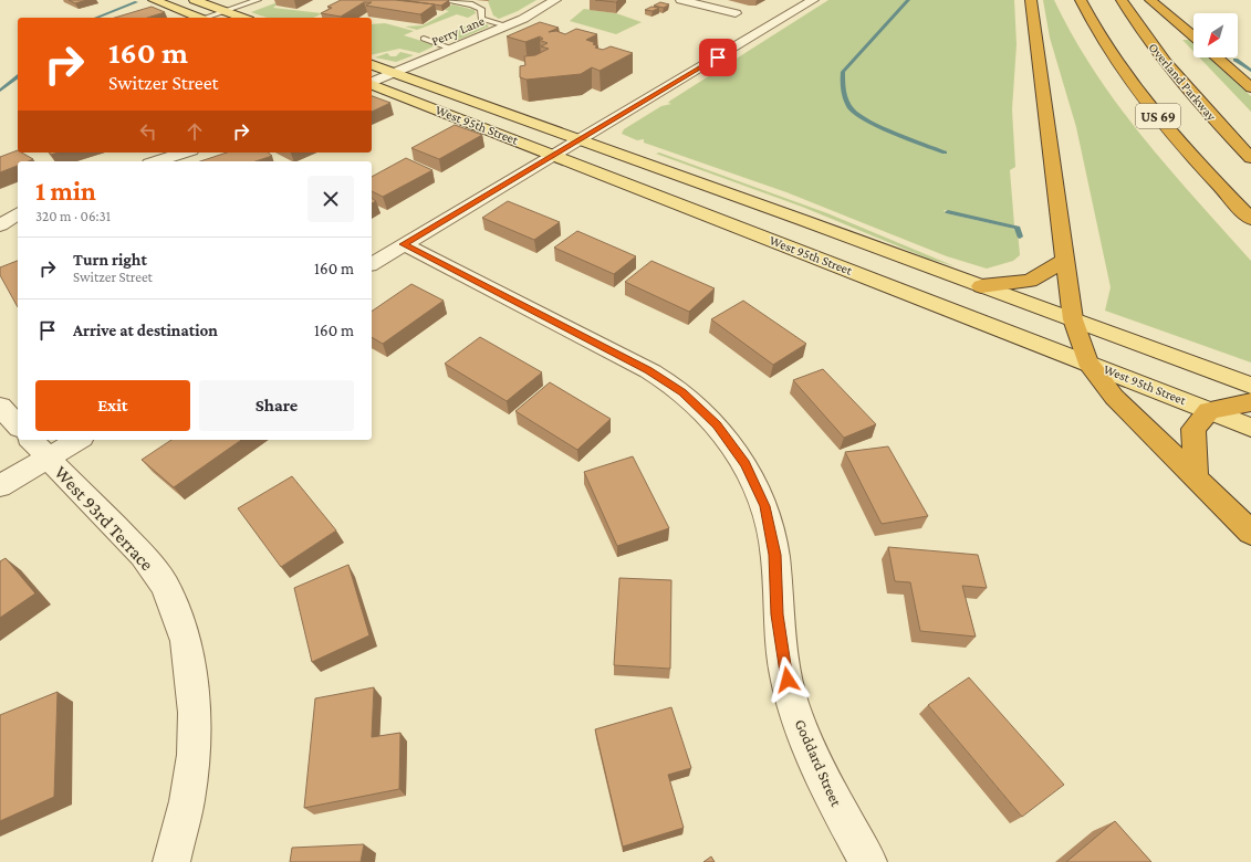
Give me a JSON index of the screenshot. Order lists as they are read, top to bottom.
{
  "streets": {
    "highway": ["Overland Parkway", "US 69"],
    "main road": ["West 95th Street"],
    "street": ["Perry Lane", "West 93rd Terrace", "Goddard Street"]
  },
  "crossings": [
    ["Perry Lane", "West 95th Street"]
  ],
  "north": "bottom left",
  "page": {
    "turn": ["160 m", "Switzer Street"],
    "heading": ["1 min", "320 m · 06:31"],
    "list": [
      {
        "name": "Turn right",
        "note": "Switzer Street",
        "value": "160 m"
      },
      {
        "name": "Arrive at destination",
        "value": "160 m"
      }
    ],
    "buttons": ["Exit", "Share"]
  }
}
